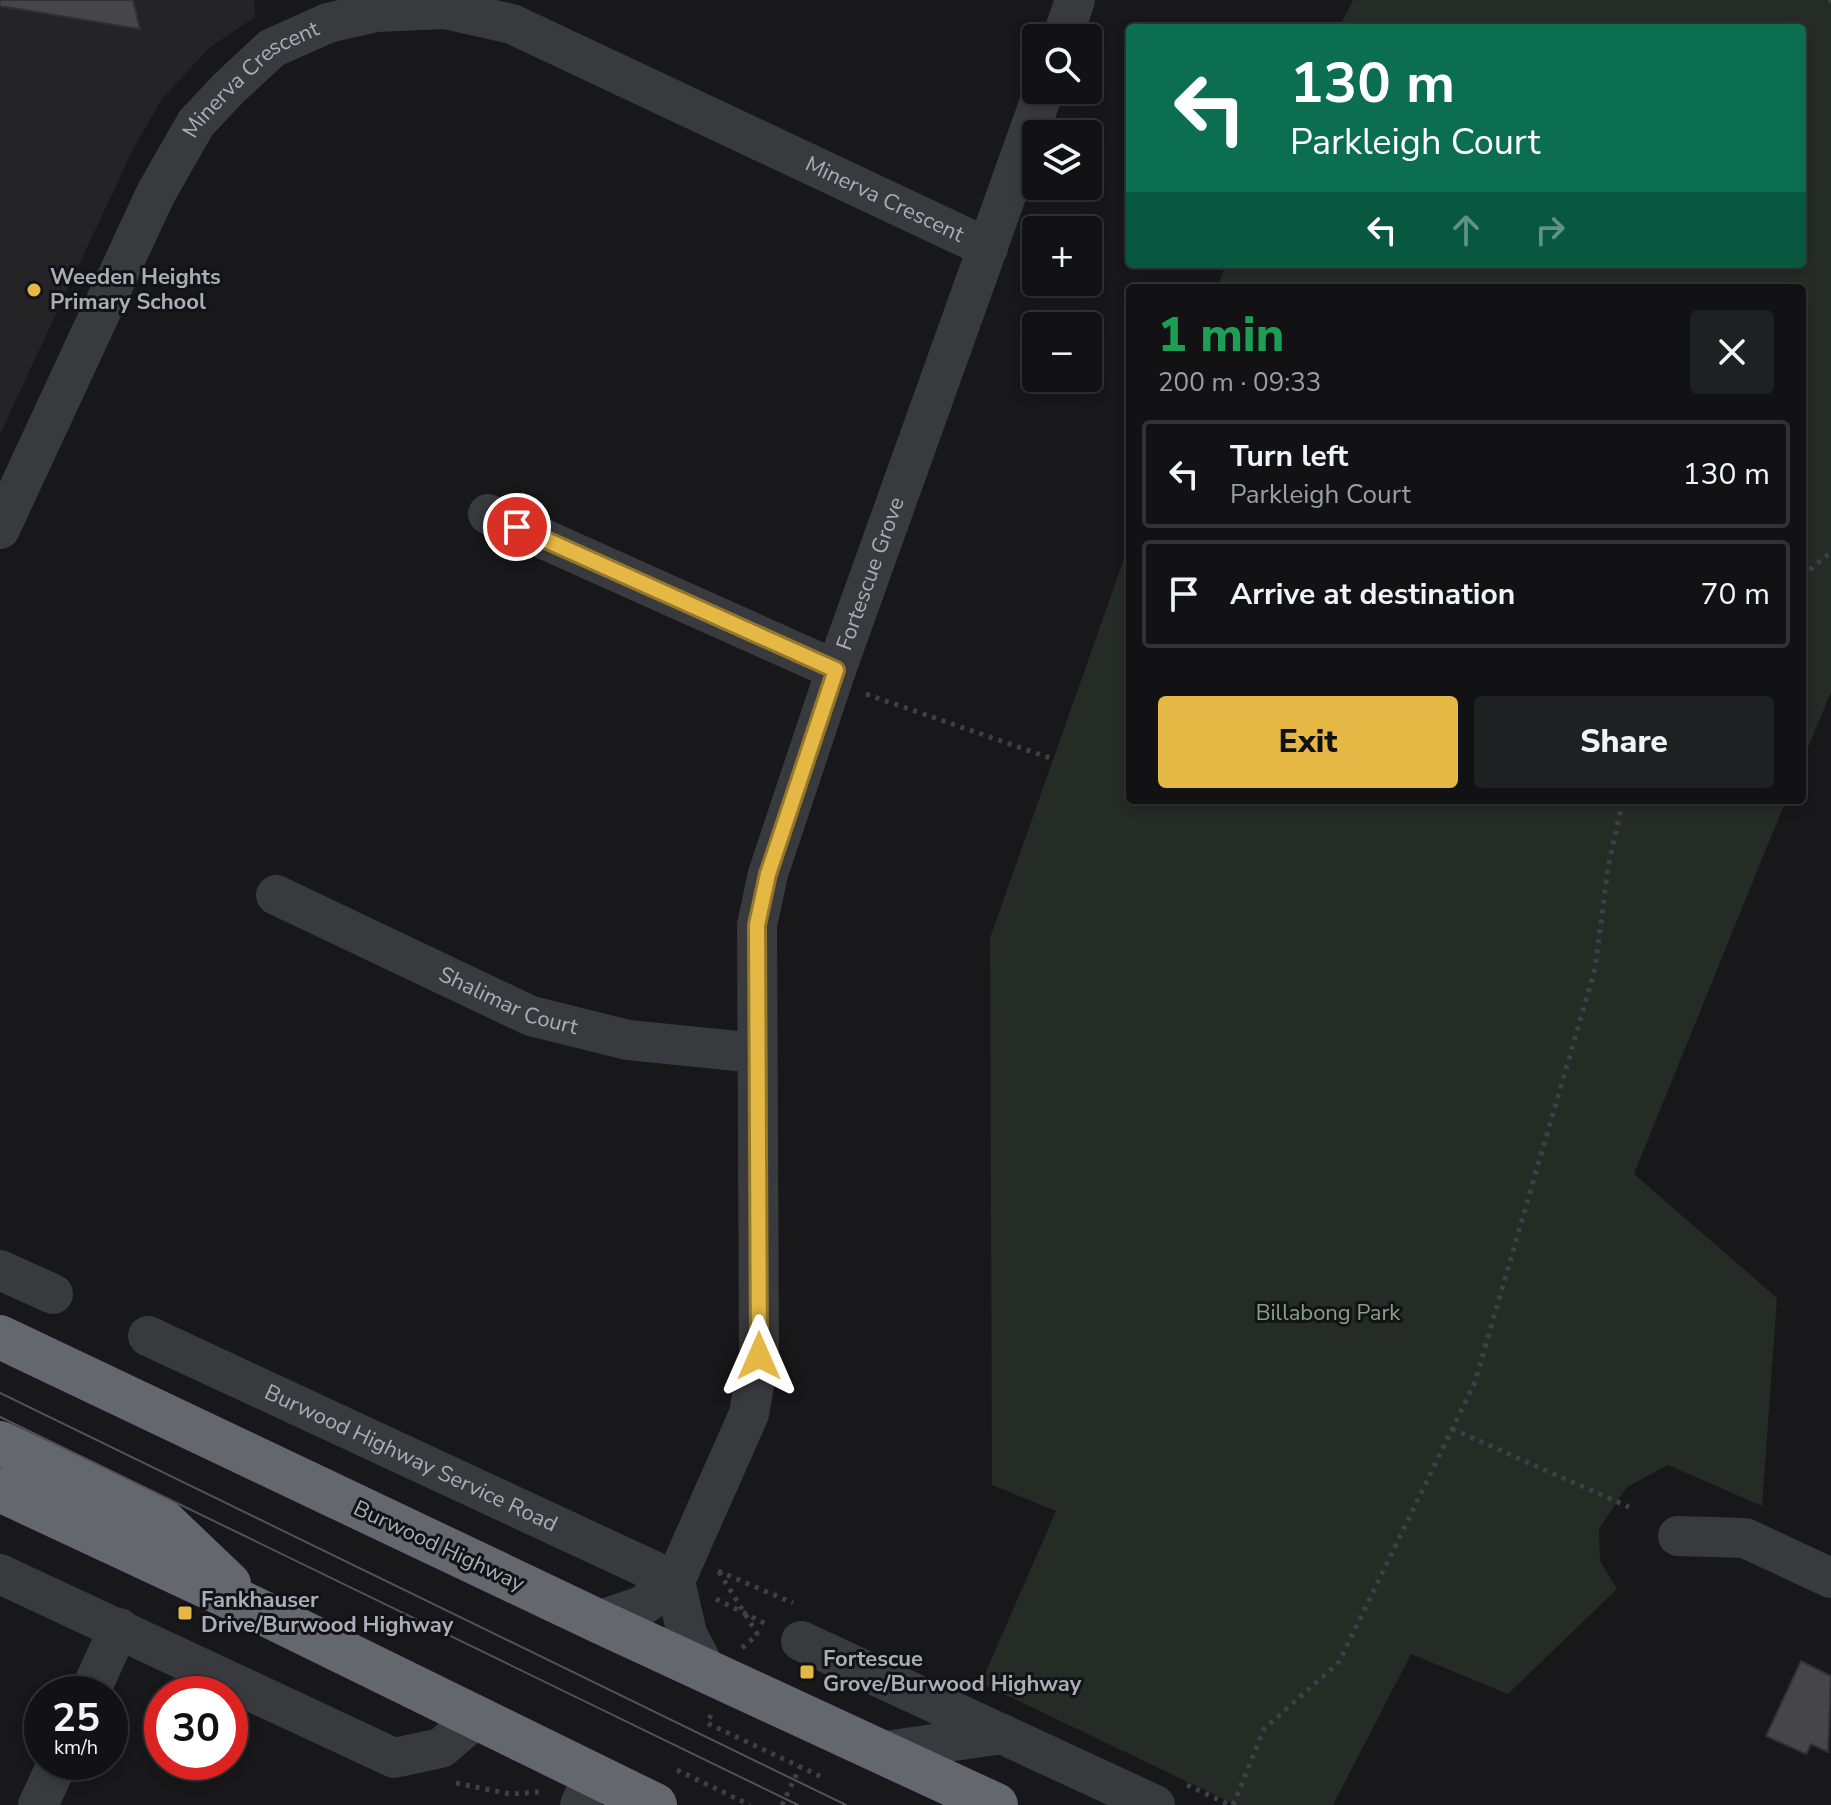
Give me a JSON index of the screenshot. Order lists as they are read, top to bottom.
{
  "streets": {
    "highway": ["Burwood Highway"],
    "street": [
      "Minerva Crescent",
      "Fortescue Grove",
      "Shalimar Court",
      "Burwood Highway Service Road"
    ]
  },
  "crossings": [
    ["Minerva Crescent", "Fortescue Grove"],
    ["Fortescue Grove", "Shalimar Court"],
    ["Fortescue Grove", "Burwood Highway Service Road"],
    ["Fortescue Grove", "Burwood Highway"]
  ],
  "parks": ["Billabong Park"],
  "places": {
    "other": ["Weeden Heights Primary School"],
    "transit": ["Fankhauser Drive/Burwood Highway", "Fortescue Grove/Burwood Highway"]
  },
  "page": {
    "map_buttons": ["+", "−"],
    "turn": ["130 m", "Parkleigh Court"],
    "heading": ["1 min", "200 m · 09:33"],
    "list": [
      {
        "name": "Turn left",
        "note": "Parkleigh Court",
        "value": "130 m"
      },
      {
        "name": "Arrive at destination",
        "value": "70 m"
      }
    ],
    "buttons": ["Exit", "Share"],
    "speed": "25 km/h",
    "limit": "30"
  }
}
